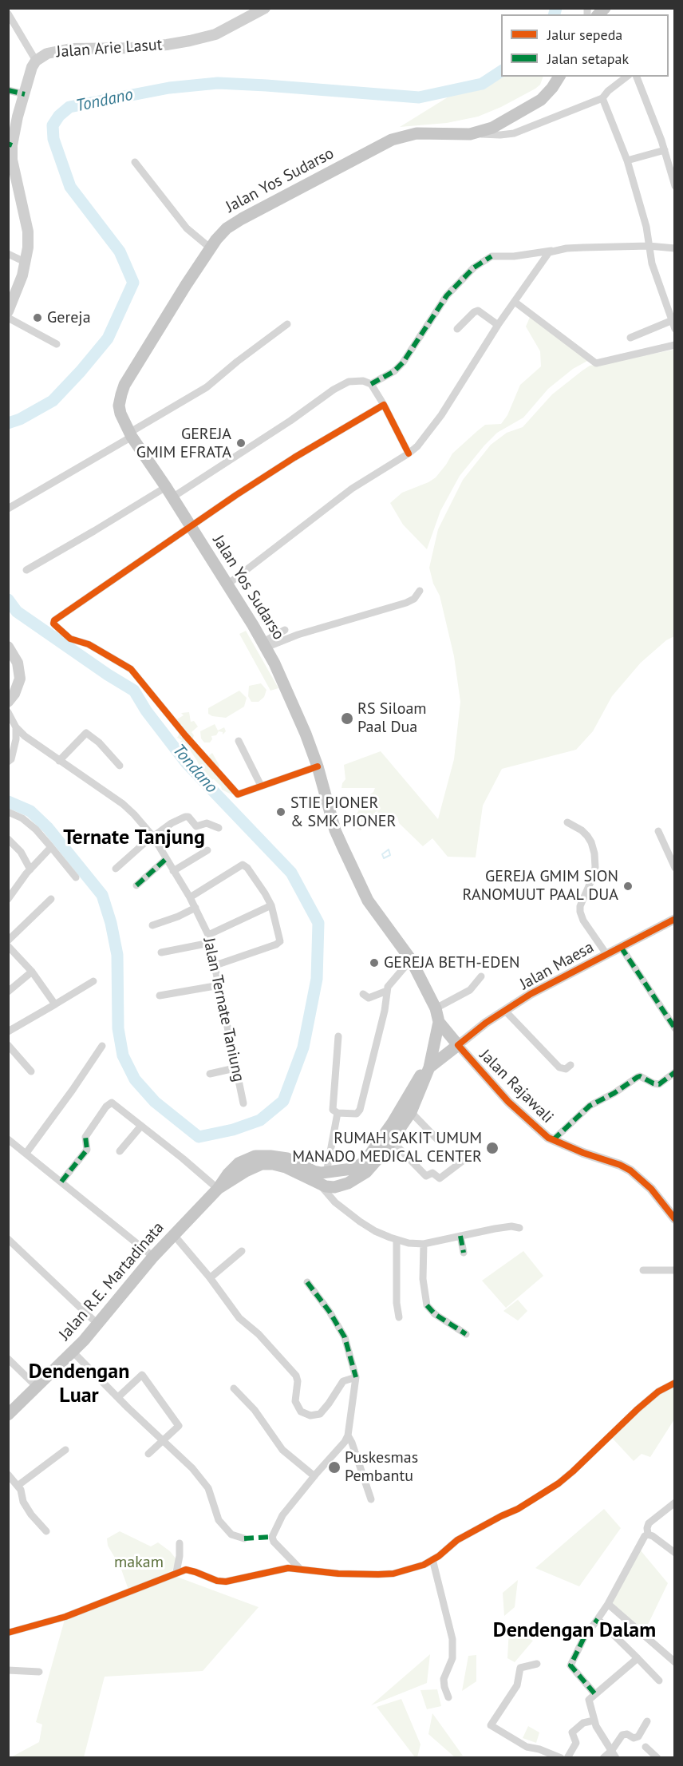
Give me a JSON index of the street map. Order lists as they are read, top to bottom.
{
  "streets": {
    "highway": ["Jalan Yos Sudarso", "Jalan Maesa", "Jalan R.E. Martadinata"],
    "main road": ["Jalan Arie Lasut"],
    "street": ["Jalan Ternate Taniung", "Jalan Rajawali"]
  },
  "crossings": [
    ["Jalan Yos Sudarso", "Jalan Maesa"],
    ["Jalan Yos Sudarso", "Jalan R.E. Martadinata"],
    ["Jalan Maesa", "Jalan Rajawali"],
    ["Jalan Maesa", "Jalan R.E. Martadinata"]
  ],
  "districts": ["Ternate Tanjung", "Dendengan Luar", "Dendengan Dalam"],
  "water": ["Tondano"],
  "parks": ["makam"],
  "places": [
    "Gereja",
    "GEREJA GMIM EFRATA",
    "RS Siloam Paal Dua",
    "STIE PIONER & SMK PIONER",
    "GEREJA GMIM SION RANOMUUT PAAL DUA",
    "GEREJA BETH-EDEN",
    "RUMAH SAKIT UMUM MANADO MEDICAL CENTER",
    "Puskesmas Pembantu"
  ],
  "legend": ["Jalur sepeda", "Jalan setapak"]
}
